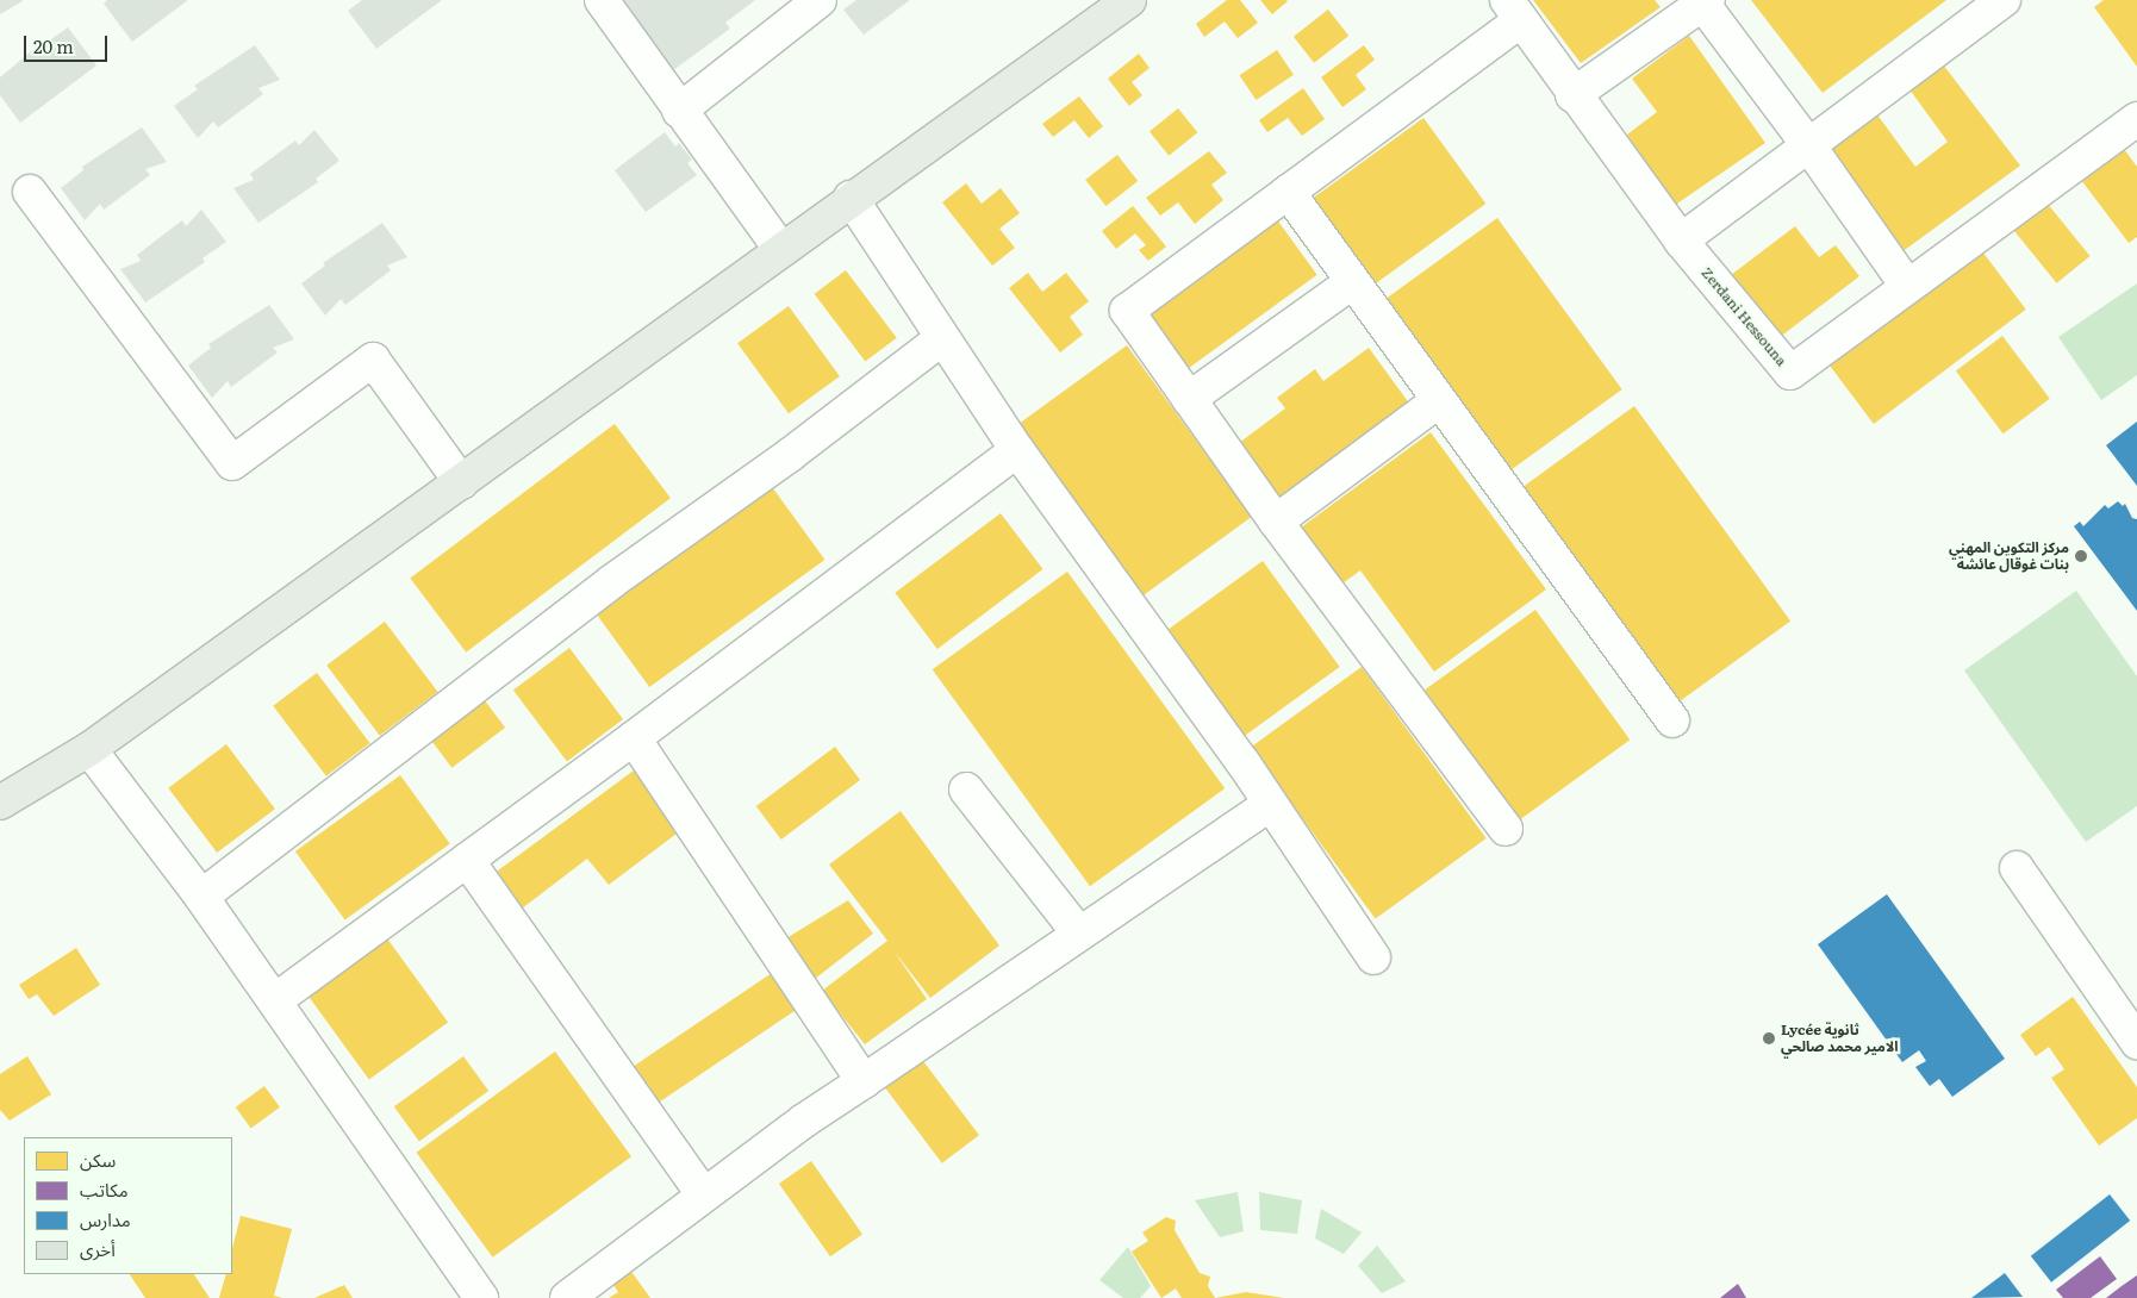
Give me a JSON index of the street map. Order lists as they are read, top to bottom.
{
  "streets": {
    "street": ["Zerdani Hessouna"]
  },
  "places": ["مركز التكوين المهني بنات غوقال عائشة", "Lycée ثانوية الامير محمد صالحي"],
  "legend": [
    "سكن",
    "مكاتب",
    "مدارس",
    "أخرى"
  ],
  "scale_bar": "20 m"
}
